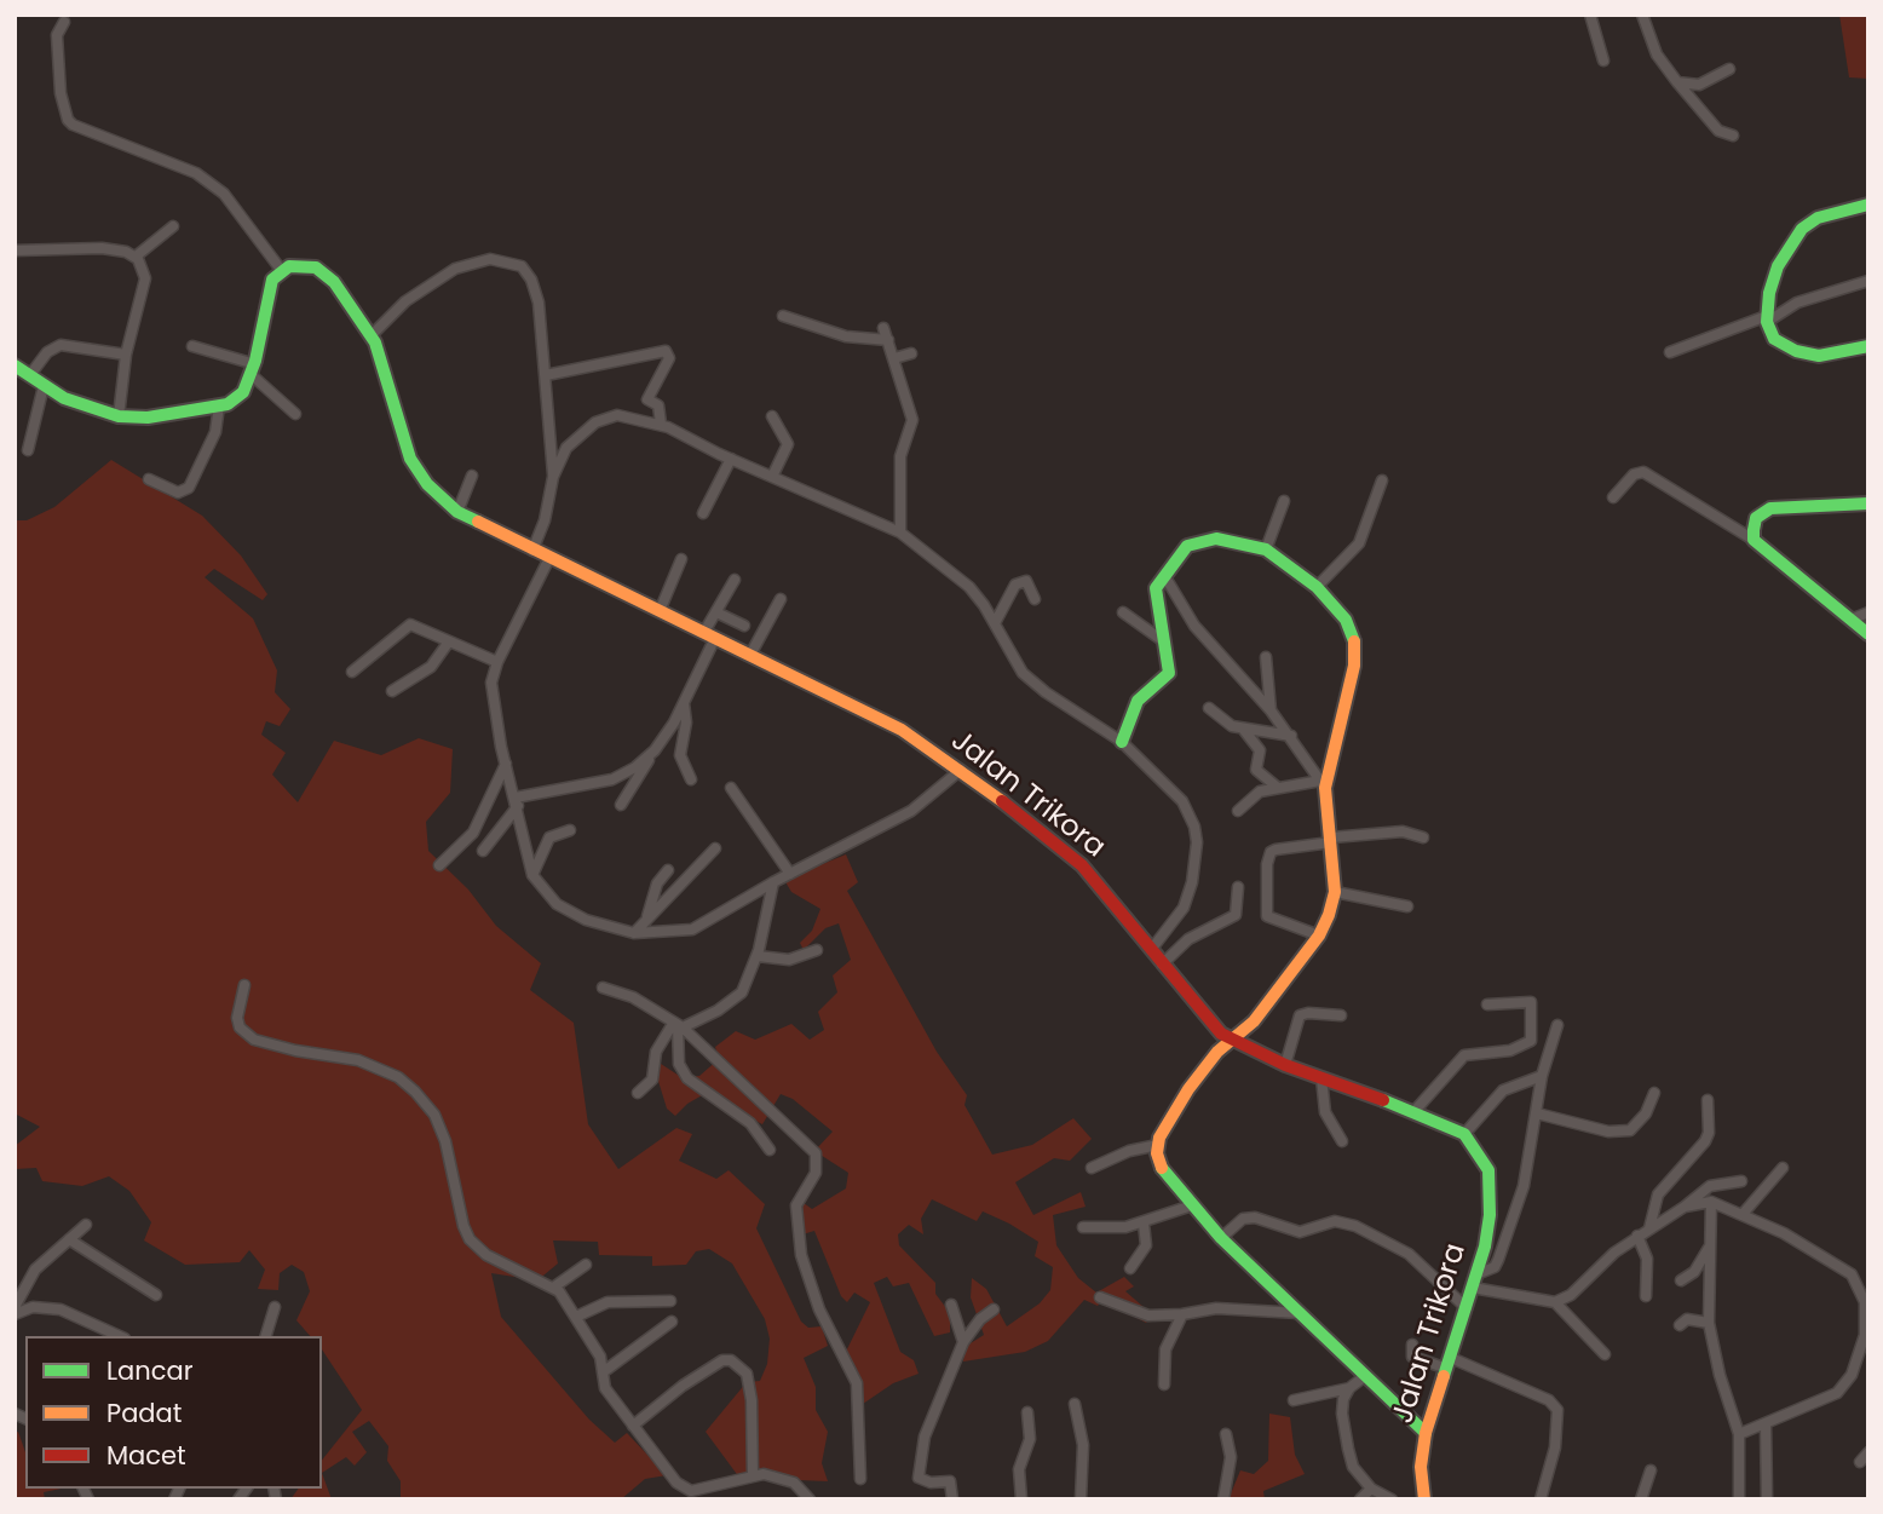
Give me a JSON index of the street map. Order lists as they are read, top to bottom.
{
  "streets": {
    "street": ["Jalan Trikora"]
  },
  "legend": ["Lancar", "Padat", "Macet"]
}
